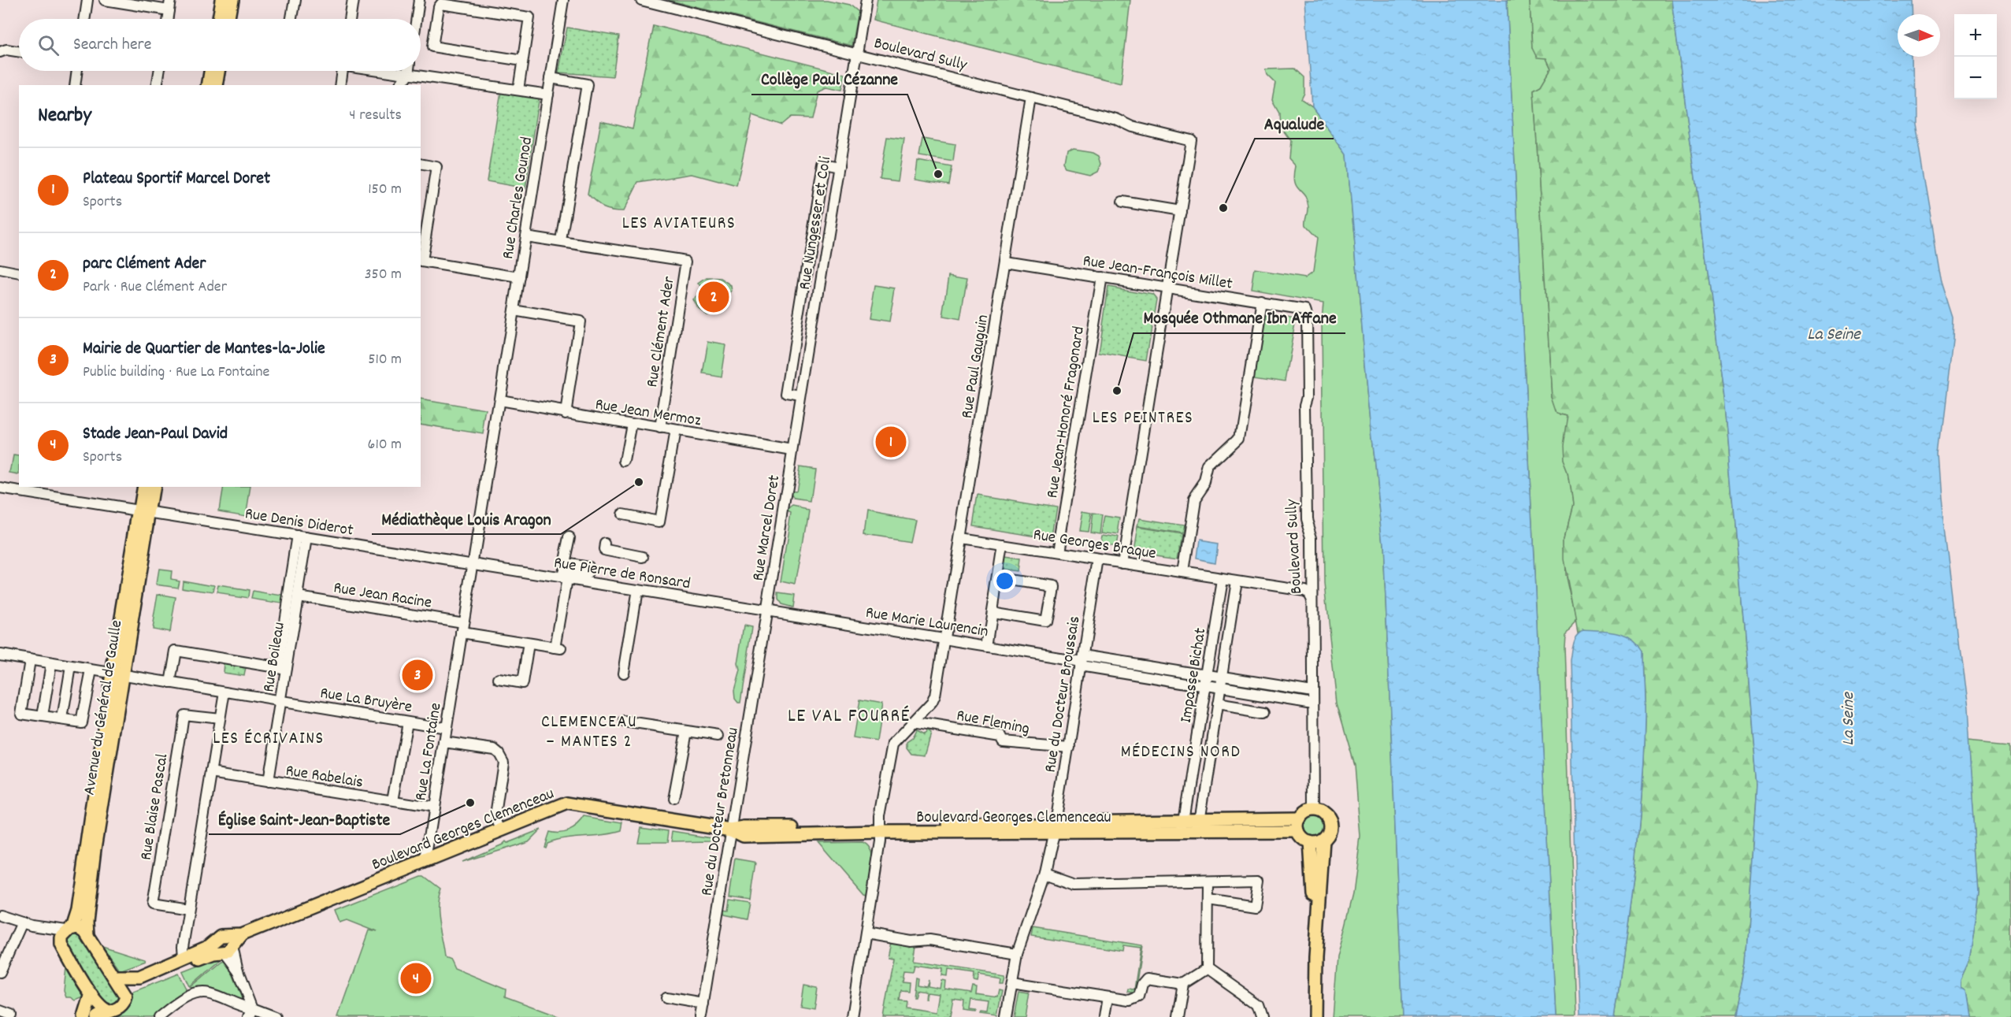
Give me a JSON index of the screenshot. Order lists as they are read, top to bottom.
{
  "streets": {
    "main road": ["Avenue du Général de Gaulle", "Boulevard Georges Clemenceau"],
    "street": [
      "Boulevard Sully",
      "Rue Charles Gounod",
      "Rue Nungesser et Coli",
      "Rue Jean-François Millet",
      "Rue Clément Ader",
      "Rue Paul Gauguin",
      "Rue Jean Mermoz",
      "Rue Jean-Honoré Fragonard",
      "Rue Denis Diderot",
      "Rue Marcel Doret",
      "Rue Georges Braque",
      "Rue Pierre de Ronsard",
      "Rue Jean Racine",
      "Rue Marie Laurencin",
      "Rue Boileau",
      "Impasse Bichat",
      "Rue du Docteur Broussais",
      "Rue La Bruyère",
      "Rue Fleming",
      "Rue La Fontaine",
      "Rue Rabelais",
      "Rue Blaise Pascal",
      "Rue du Docteur Bretonneau"
    ]
  },
  "crossings": [
    ["Boulevard Sully", "Rue Nungesser et Coli"],
    ["Boulevard Sully", "Rue Jean-François Millet"],
    ["Boulevard Sully", "Rue Paul Gauguin"],
    ["Boulevard Sully", "Rue Georges Braque"],
    ["Boulevard Sully", "Boulevard Georges Clemenceau"],
    ["Rue Charles Gounod", "Rue Clément Ader"],
    ["Rue Charles Gounod", "Rue Jean Mermoz"],
    ["Rue Charles Gounod", "Rue Denis Diderot"],
    ["Rue Charles Gounod", "Rue Pierre de Ronsard"],
    ["Rue Charles Gounod", "Rue La Fontaine"],
    ["Rue Nungesser et Coli", "Rue Jean Mermoz"],
    ["Rue Nungesser et Coli", "Rue Marcel Doret"],
    ["Rue Jean-François Millet", "Rue Paul Gauguin"],
    ["Rue Jean-François Millet", "Rue Jean-Honoré Fragonard"],
    ["Rue Clément Ader", "Rue Jean Mermoz"],
    ["Rue Paul Gauguin", "Rue Georges Braque"],
    ["Rue Paul Gauguin", "Rue Marie Laurencin"],
    ["Rue Paul Gauguin", "Rue Fleming"],
    ["Rue Paul Gauguin", "Boulevard Georges Clemenceau"],
    ["Rue Jean Mermoz", "Rue Marcel Doret"],
    ["Rue Jean-Honoré Fragonard", "Rue Georges Braque"],
    ["Rue Denis Diderot", "Rue Pierre de Ronsard"],
    ["Rue Denis Diderot", "Rue Boileau"],
    ["Rue Denis Diderot", "Avenue du Général de Gaulle"],
    ["Rue Denis Diderot", "Rue La Fontaine"],
    ["Rue Marcel Doret", "Rue Pierre de Ronsard"],
    ["Rue Marcel Doret", "Rue Marie Laurencin"],
    ["Rue Marcel Doret", "Rue du Docteur Bretonneau"],
    ["Rue Georges Braque", "Impasse Bichat"],
    ["Rue Georges Braque", "Rue du Docteur Broussais"],
    ["Rue Pierre de Ronsard", "Rue Jean Racine"],
    ["Rue Pierre de Ronsard", "Rue Marie Laurencin"],
    ["Rue Pierre de Ronsard", "Rue La Fontaine"],
    ["Rue Pierre de Ronsard", "Rue du Docteur Bretonneau"],
    ["Rue Jean Racine", "Rue Boileau"],
    ["Rue Jean Racine", "Rue La Fontaine"],
    ["Rue Marie Laurencin", "Rue du Docteur Broussais"],
    ["Rue Marie Laurencin", "Rue du Docteur Bretonneau"],
    ["Rue Boileau", "Rue La Bruyère"],
    ["Rue Boileau", "Rue Rabelais"],
    ["Impasse Bichat", "Boulevard Georges Clemenceau"],
    ["Rue du Docteur Broussais", "Rue Fleming"],
    ["Rue du Docteur Broussais", "Boulevard Georges Clemenceau"],
    ["Rue La Bruyère", "Avenue du Général de Gaulle"],
    ["Rue La Bruyère", "Rue La Fontaine"],
    ["Rue La Fontaine", "Rue Rabelais"],
    ["Rue La Fontaine", "Boulevard Georges Clemenceau"],
    ["Rue du Docteur Bretonneau", "Boulevard Georges Clemenceau"]
  ],
  "districts": [
    "LES AVIATEURS",
    "LES PEINTRES",
    "LE VAL FOURRÉ",
    "CLEMENCEAU – MANTES 2",
    "LES ÉCRIVAINS",
    "MÉDECINS NORD"
  ],
  "water": ["La Seine"],
  "places": [
    "Collège Paul Cézanne",
    "Aqualude",
    "Mosquée Othmane Ibn Affane",
    "Médiathèque Louis Aragon",
    "Église Saint-Jean-Baptiste"
  ],
  "north": "right",
  "page": {
    "map_buttons": ["+", "−"],
    "search": "Search here",
    "heading": ["Nearby", "4 results"],
    "list": [
      {
        "mark": "1",
        "name": "Plateau Sportif Marcel Doret",
        "note": "Sports",
        "value": "150 m"
      },
      {
        "mark": "2",
        "name": "parc Clément Ader",
        "note": "Park · Rue Clément Ader",
        "value": "350 m"
      },
      {
        "mark": "3",
        "name": "Mairie de Quartier de Mantes-la-Jolie",
        "note": "Public building · Rue La Fontaine",
        "value": "510 m"
      },
      {
        "mark": "4",
        "name": "Stade Jean-Paul David",
        "note": "Sports",
        "value": "610 m"
      }
    ],
    "pins": [
      "2",
      "1",
      "3",
      "4"
    ]
  }
}
